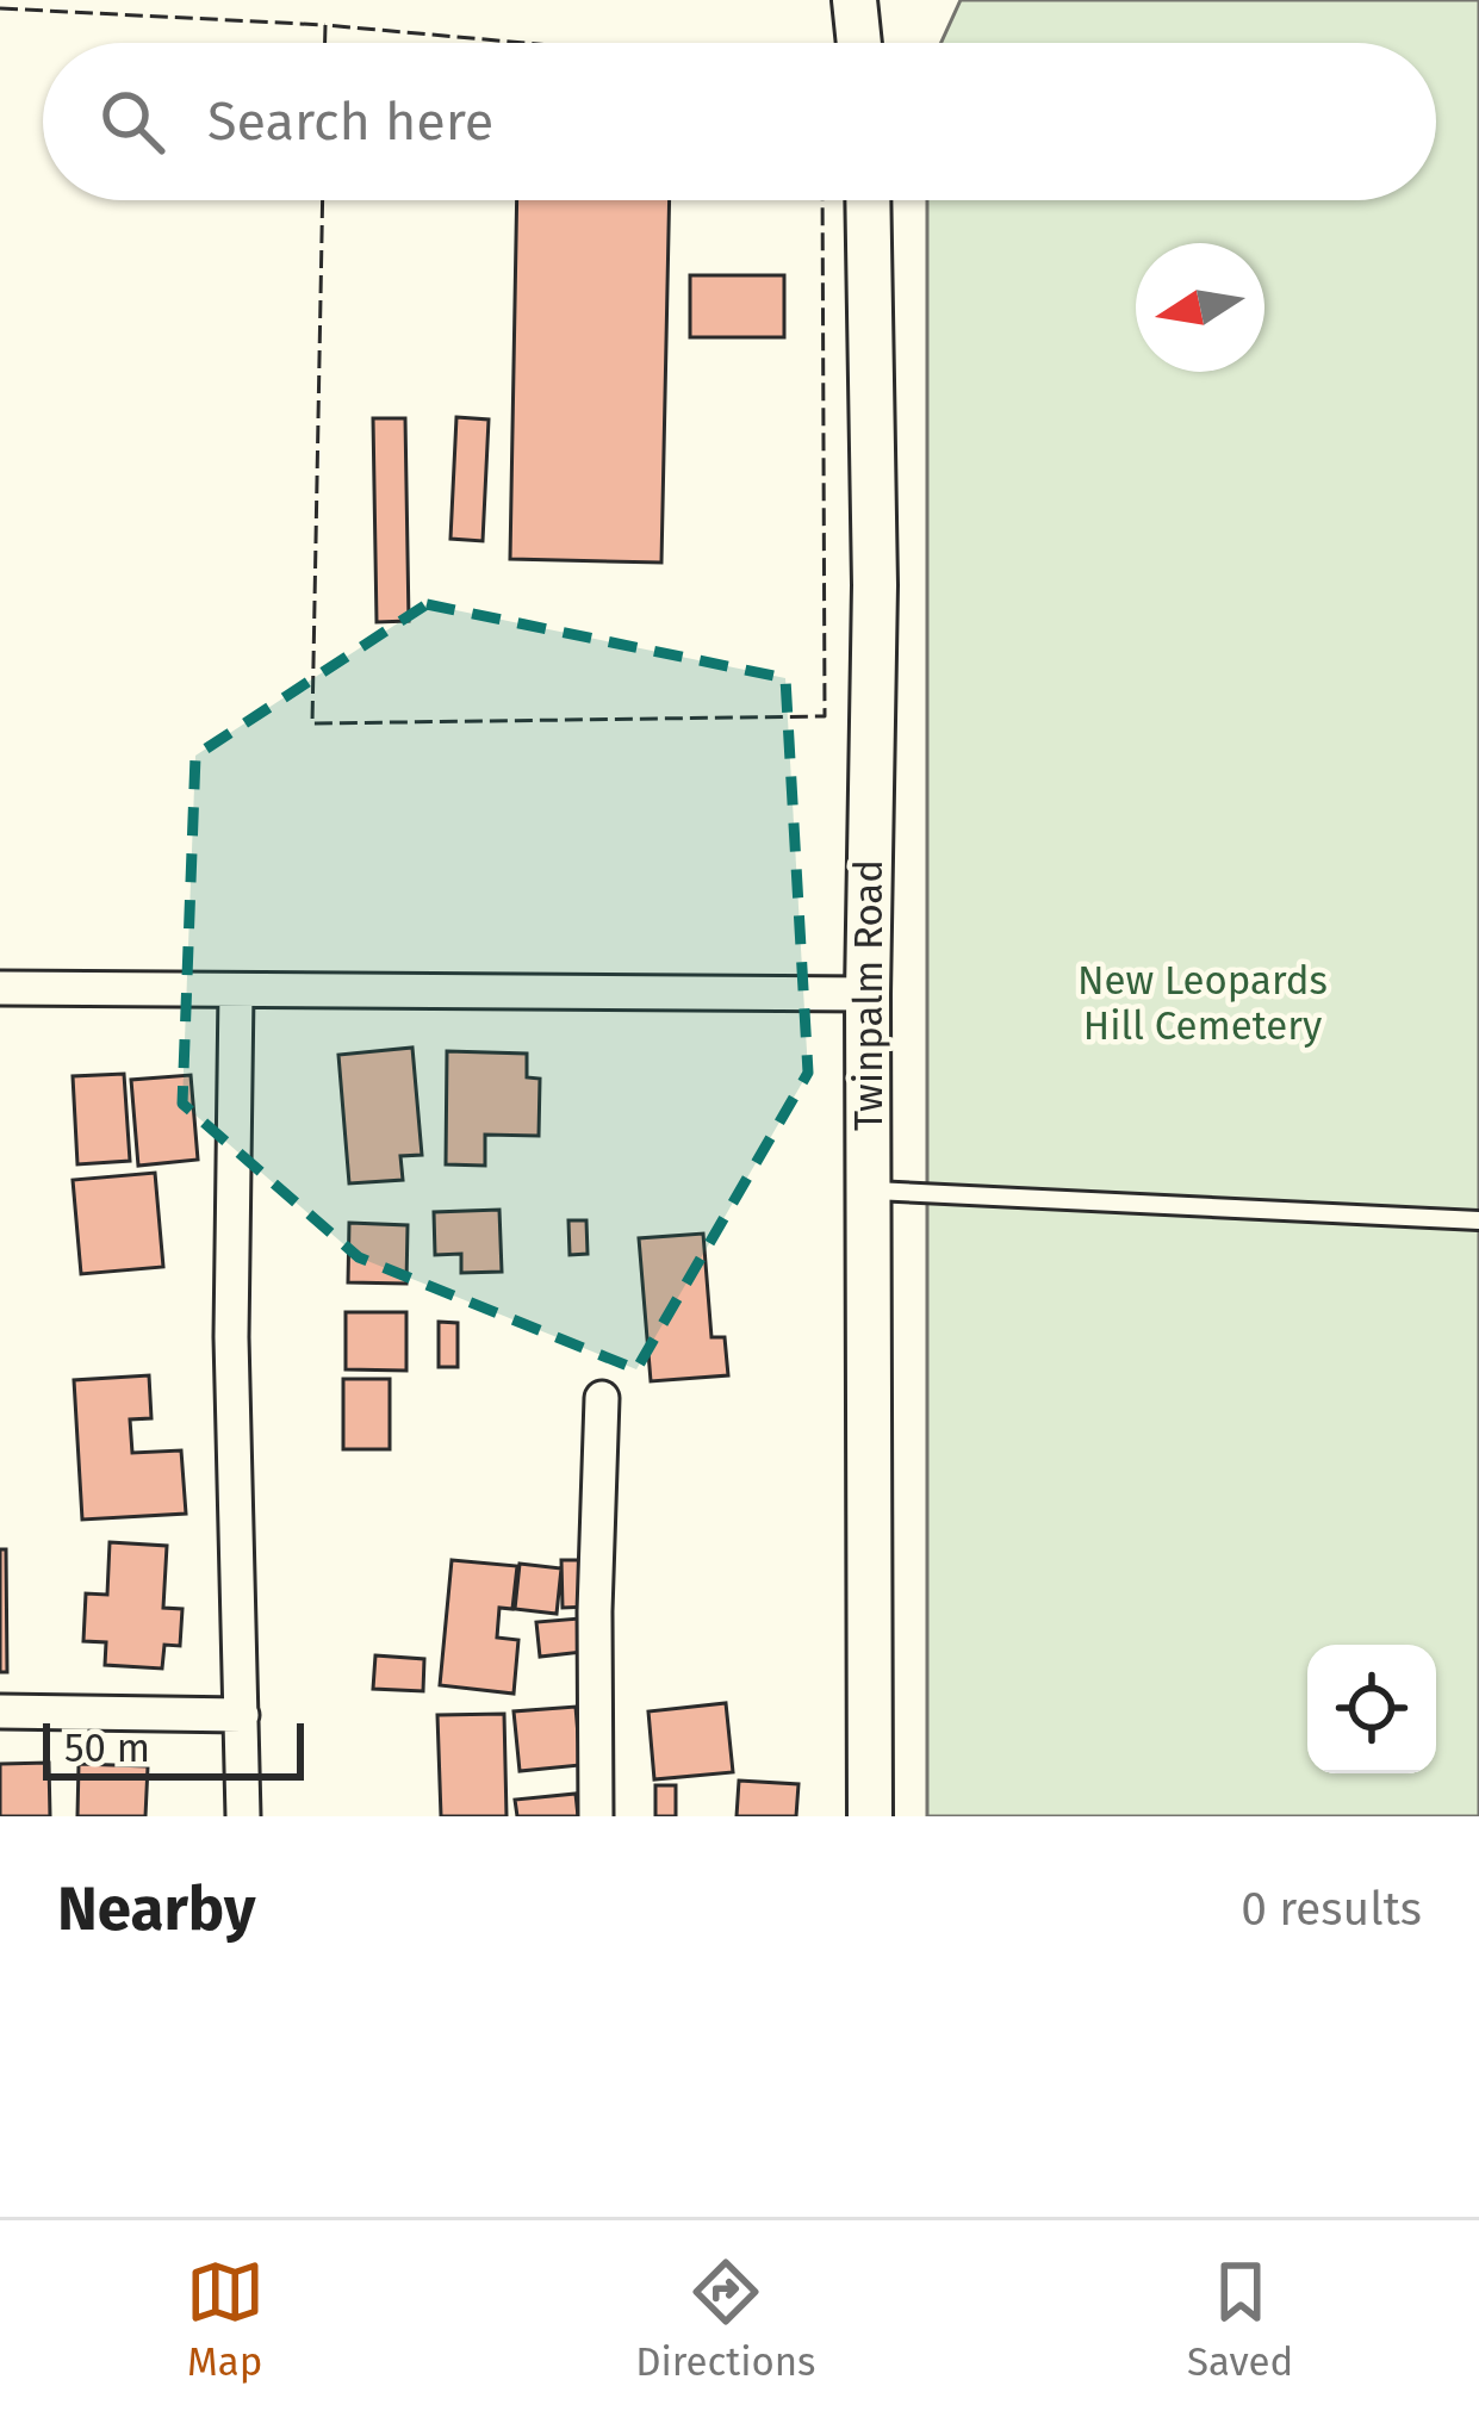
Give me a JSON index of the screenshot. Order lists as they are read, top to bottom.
{
  "streets": {
    "main road": ["Twinpalm Road"]
  },
  "parks": ["New Leopards Hill Cemetery"],
  "scale_bar": "50 m",
  "north": "left",
  "page": {
    "search": "Search here",
    "scale": "50 m",
    "heading": ["Nearby", "0 results"],
    "nav": ["Map", "Directions", "Saved"]
  }
}
